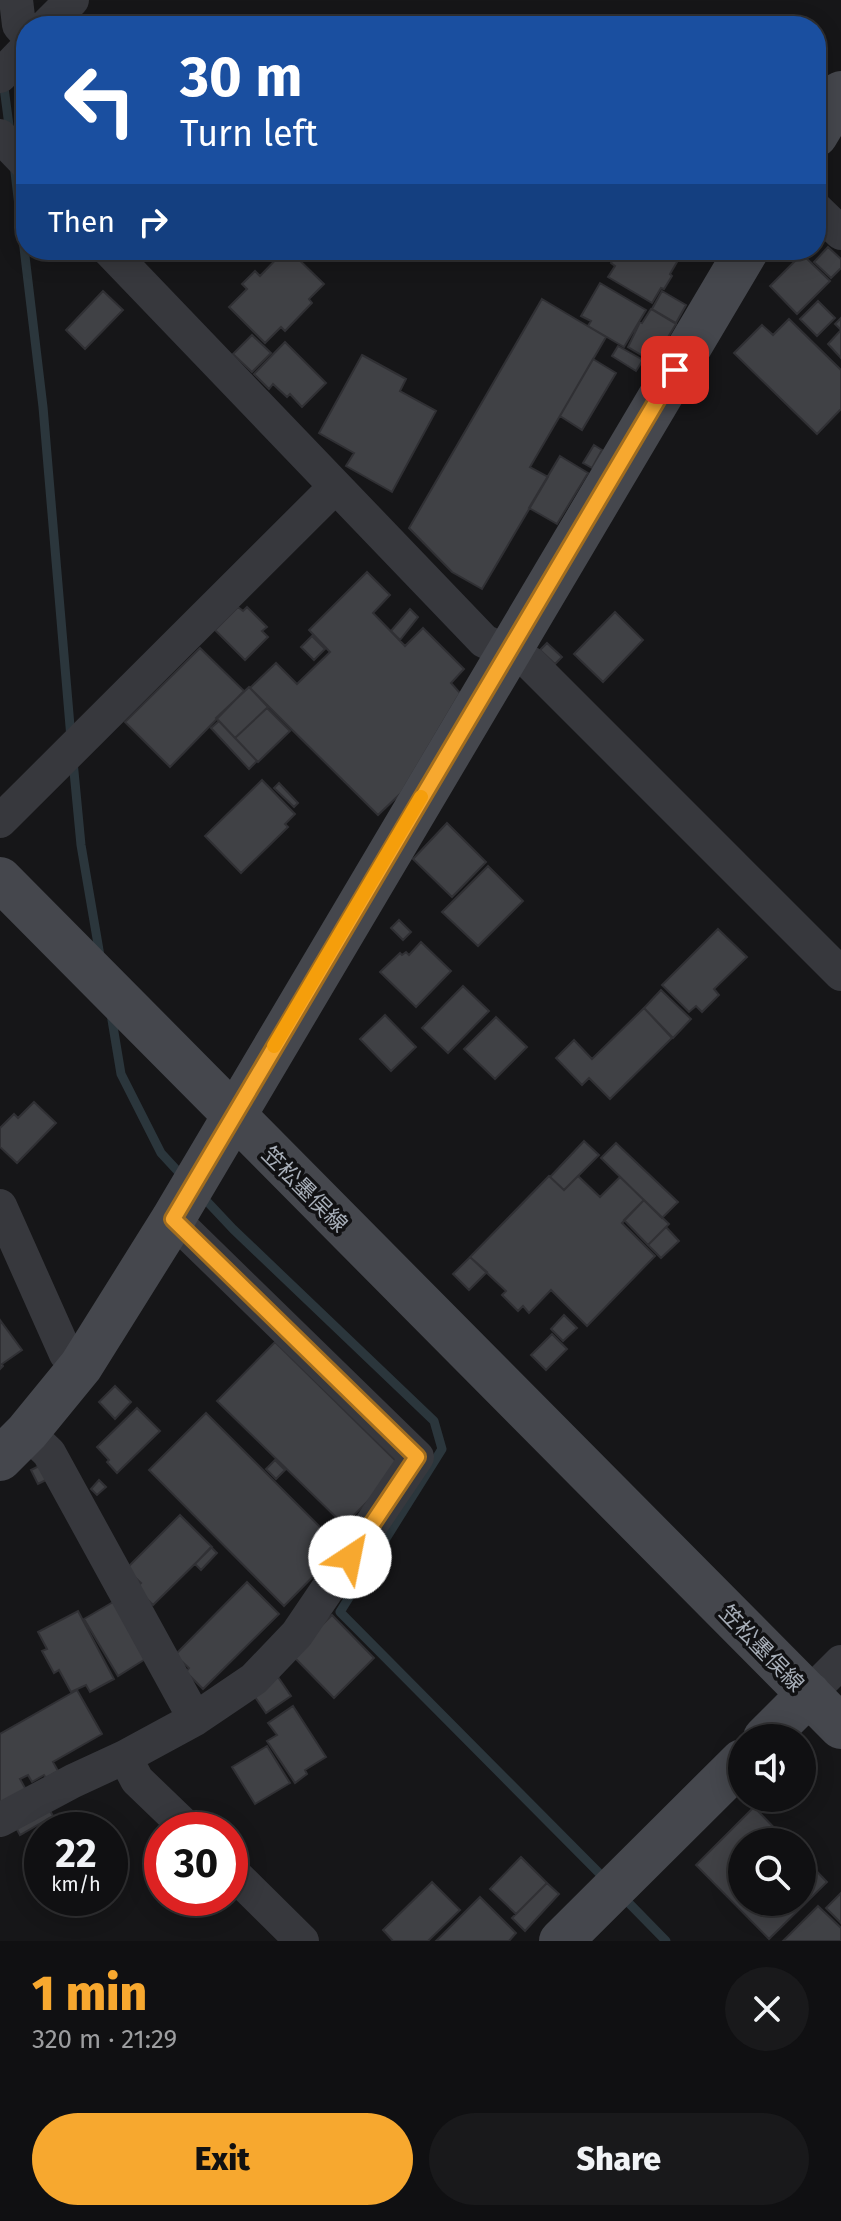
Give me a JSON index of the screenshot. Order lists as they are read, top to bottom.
{
  "streets": {
    "main road": ["笠松墨俣線"]
  },
  "page": {
    "turn": ["30 m", "Turn left"],
    "then": "Then",
    "speed": "22 km/h",
    "limit": "30",
    "heading": ["1 min", "320 m · 21:29"],
    "buttons": ["Exit", "Share"]
  }
}
